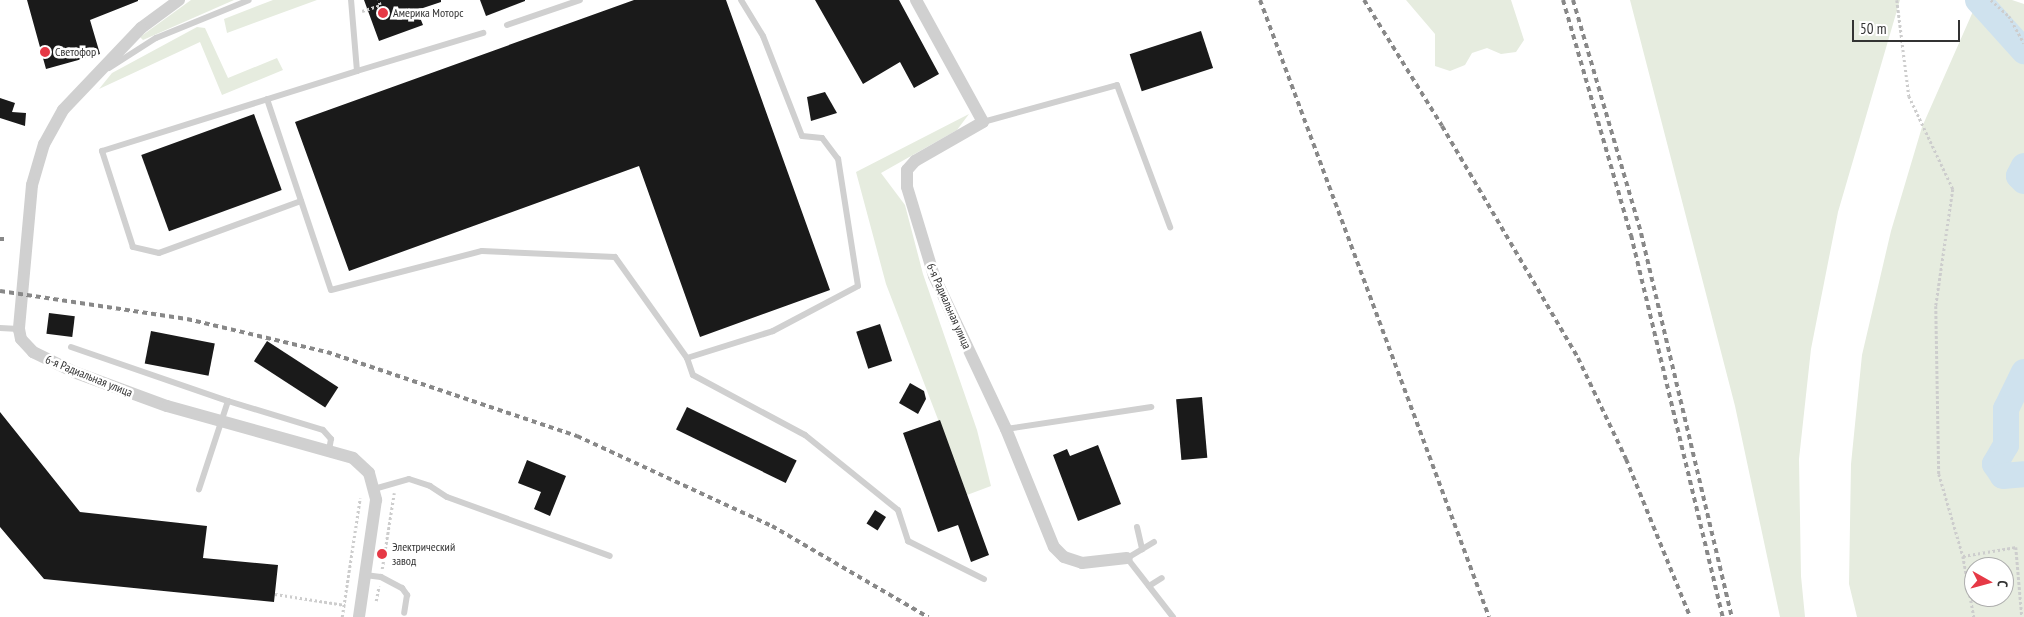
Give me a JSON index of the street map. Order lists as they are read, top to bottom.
{
  "streets": {
    "street": ["6-я Радиальная улица"]
  },
  "places": ["Америка Моторс", "Светофор", "Электрический завод"],
  "scale_bar": "50 m",
  "north": "right"
}
